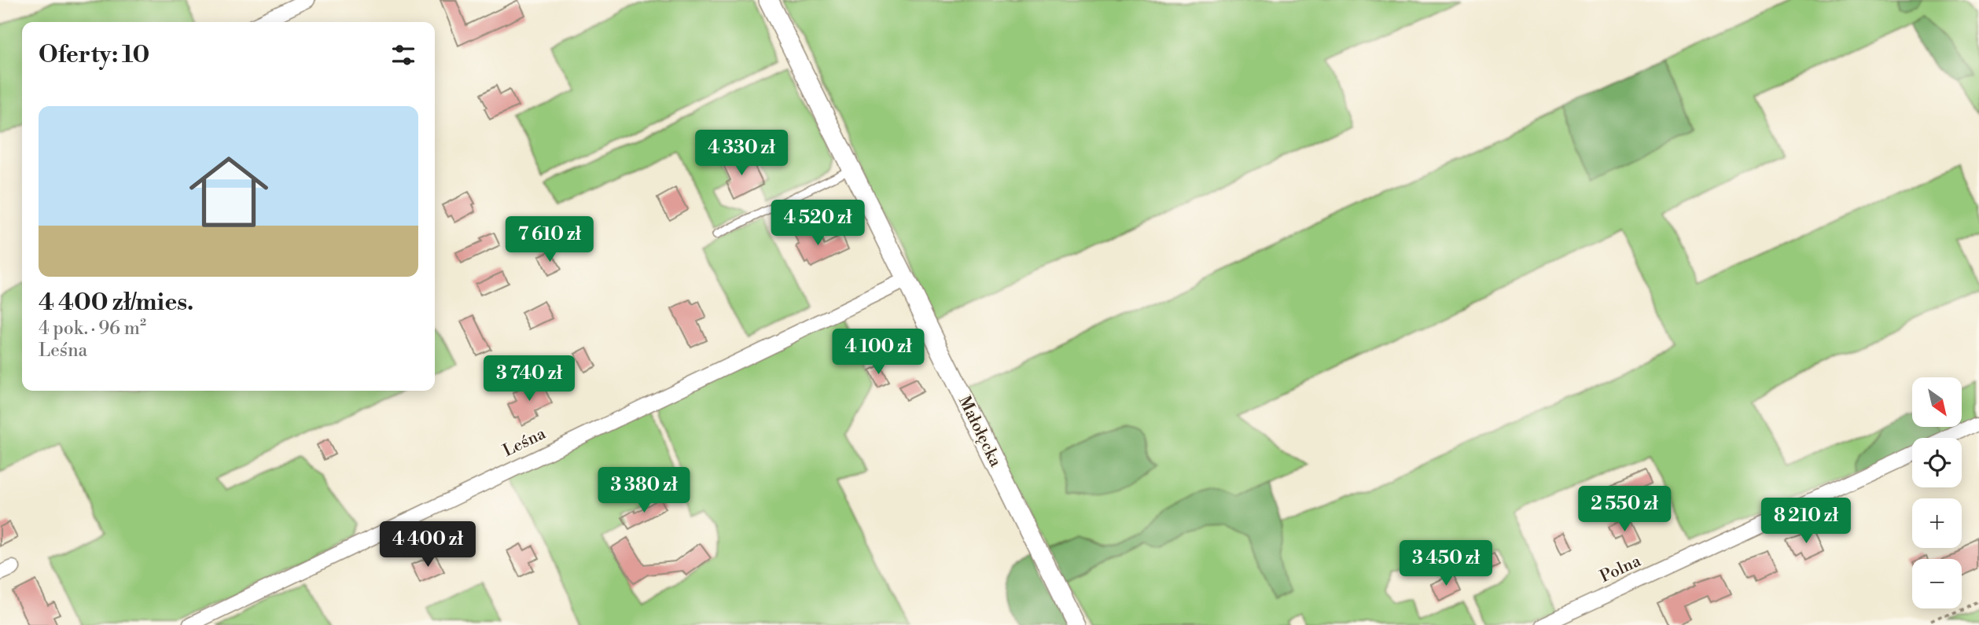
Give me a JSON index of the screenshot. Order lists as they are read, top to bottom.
{
  "streets": {
    "street": ["Małołęcka", "Leśna", "Polna"]
  },
  "crossings": [
    ["Małołęcka", "Leśna"]
  ],
  "north": "bottom right",
  "page": {
    "heading": "Oferty: 10",
    "list": [
      {
        "name": "4 400 zł/mies.",
        "note": "4 pok. · 96 m² · Leśna"
      }
    ],
    "price": [
      "4 330 zł",
      "4 520 zł",
      "7 610 zł",
      "4 100 zł",
      "3 740 zł",
      "3 380 zł",
      "2 550 zł",
      "8 210 zł",
      "4 400 zł",
      "3 450 zł"
    ],
    "map_buttons": ["+", "−"]
  }
}
